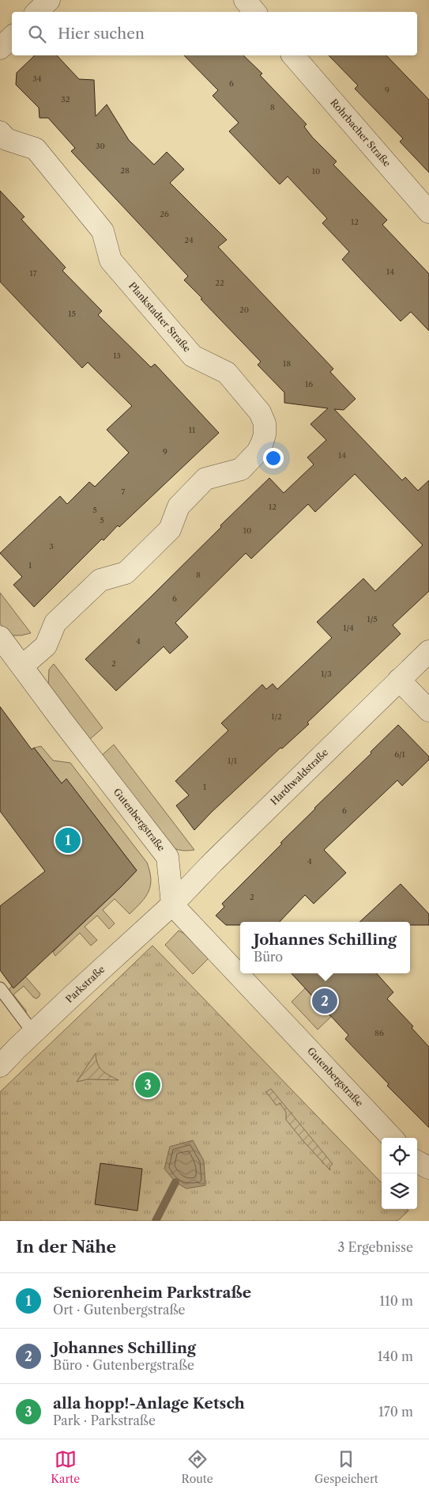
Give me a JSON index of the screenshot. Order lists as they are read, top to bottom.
{
  "streets": {
    "street": [
      "Rohrbacher Straße",
      "Plankstadter Straße",
      "Hardtwaldstraße",
      "Gutenbergstraße",
      "Parkstraße"
    ]
  },
  "crossings": [
    ["Plankstadter Straße", "Gutenbergstraße"],
    ["Hardtwaldstraße", "Gutenbergstraße"],
    ["Hardtwaldstraße", "Parkstraße"],
    ["Gutenbergstraße", "Parkstraße"]
  ],
  "house_numbers": [
    "34",
    "6",
    "9",
    "32",
    "8",
    "30",
    "28",
    "10",
    "26",
    "12",
    "24",
    "14",
    "17",
    "22",
    "20",
    "15",
    "13",
    "18",
    "16",
    "11",
    "9",
    "14",
    "7",
    "12",
    "5",
    "5",
    "10",
    "3",
    "1",
    "8",
    "6",
    "1/5",
    "1/4",
    "4",
    "2",
    "1/3",
    "1/2",
    "6/1",
    "1/1",
    "1",
    "6",
    "4",
    "2",
    "86"
  ],
  "page": {
    "search": "Hier suchen",
    "pins": ["1", "2", "3"],
    "popup": ["Johannes Schilling", "Büro"],
    "heading": ["In der Nähe", "3 Ergebnisse"],
    "list": [
      {
        "mark": "1",
        "name": "Seniorenheim Parkstraße",
        "note": "Ort · Gutenbergstraße",
        "value": "110 m"
      },
      {
        "mark": "2",
        "name": "Johannes Schilling",
        "note": "Büro · Gutenbergstraße",
        "value": "140 m"
      },
      {
        "mark": "3",
        "name": "alla hopp!-Anlage Ketsch",
        "note": "Park · Parkstraße",
        "value": "170 m"
      }
    ],
    "nav": ["Karte", "Route", "Gespeichert"]
  }
}
